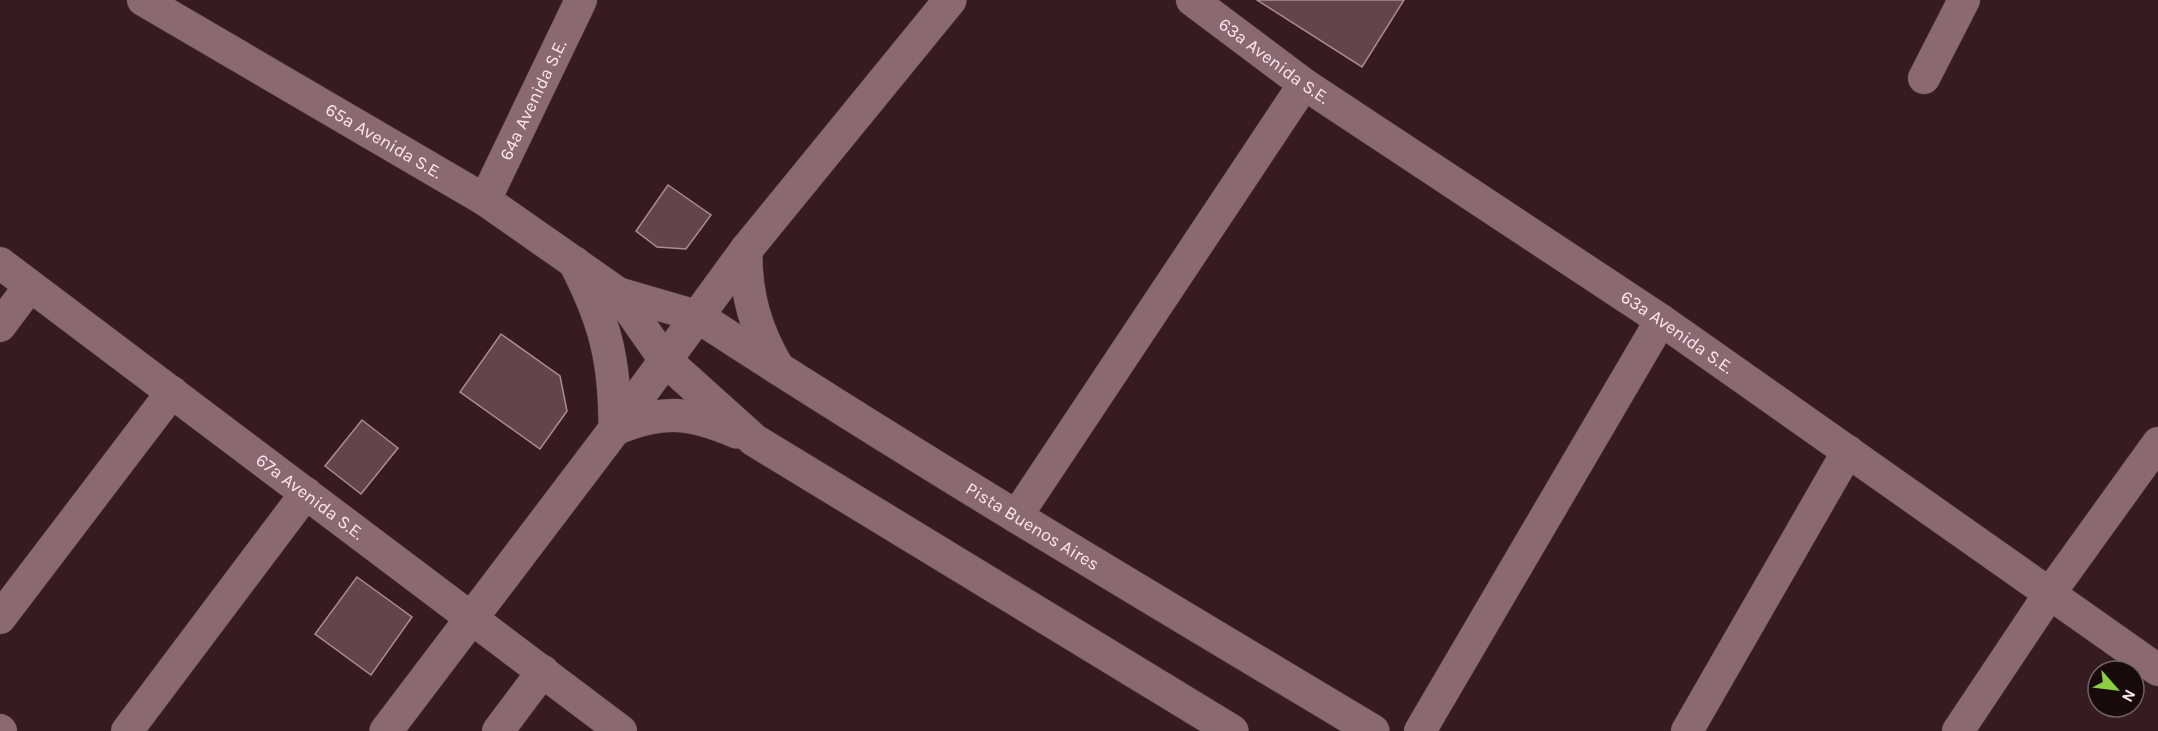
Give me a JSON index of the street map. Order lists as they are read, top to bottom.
{
  "streets": {
    "street": [
      "63a Avenida S.E.",
      "64a Avenida S.E.",
      "65a Avenida S.E.",
      "67a Avenida S.E.",
      "Pista Buenos Aires"
    ]
  },
  "crossings": [
    ["64a Avenida S.E.", "65a Avenida S.E."],
    ["65a Avenida S.E.", "Pista Buenos Aires"]
  ],
  "north": "bottom right"
}
